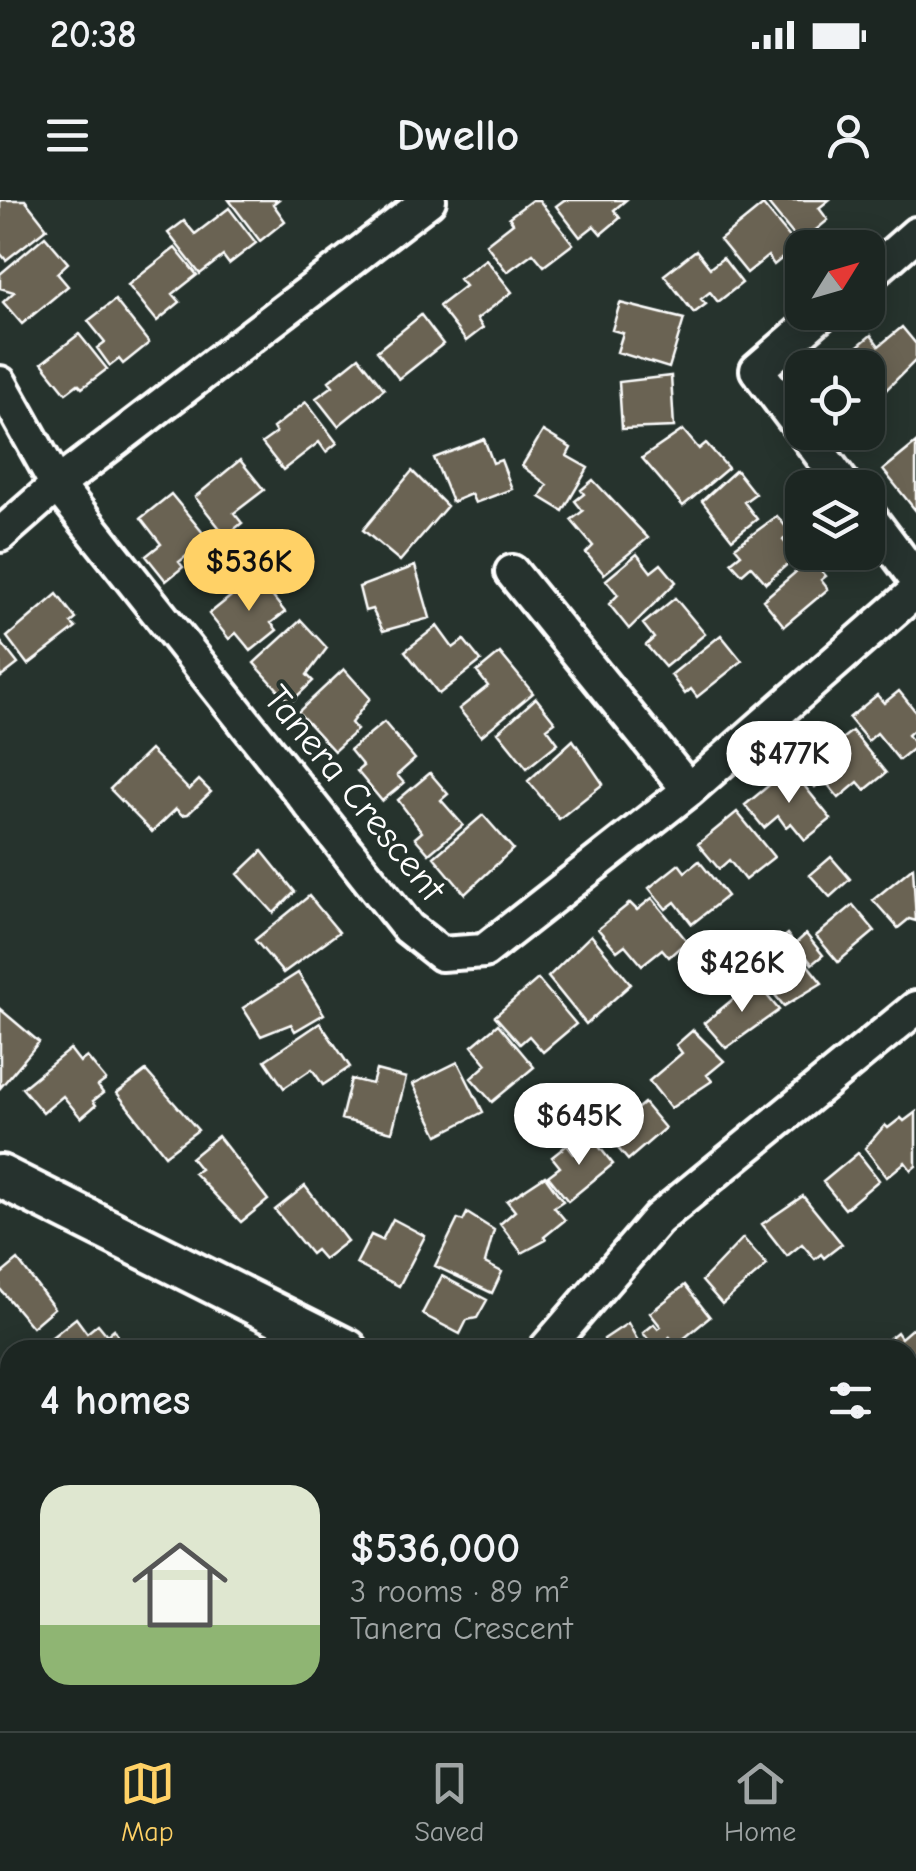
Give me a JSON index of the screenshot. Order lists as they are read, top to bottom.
{
  "streets": {
    "street": ["Tanera Crescent"]
  },
  "north": "top right",
  "page": {
    "status": "20:38",
    "header": "Dwello",
    "price": [
      "$536K",
      "$477K",
      "$426K",
      "$645K"
    ],
    "heading": "4 homes",
    "list": [
      {
        "name": "$536,000",
        "note": "3 rooms · 89 m² · Tanera Crescent"
      }
    ],
    "tabs": ["Map", "Saved", "Home"]
  }
}
